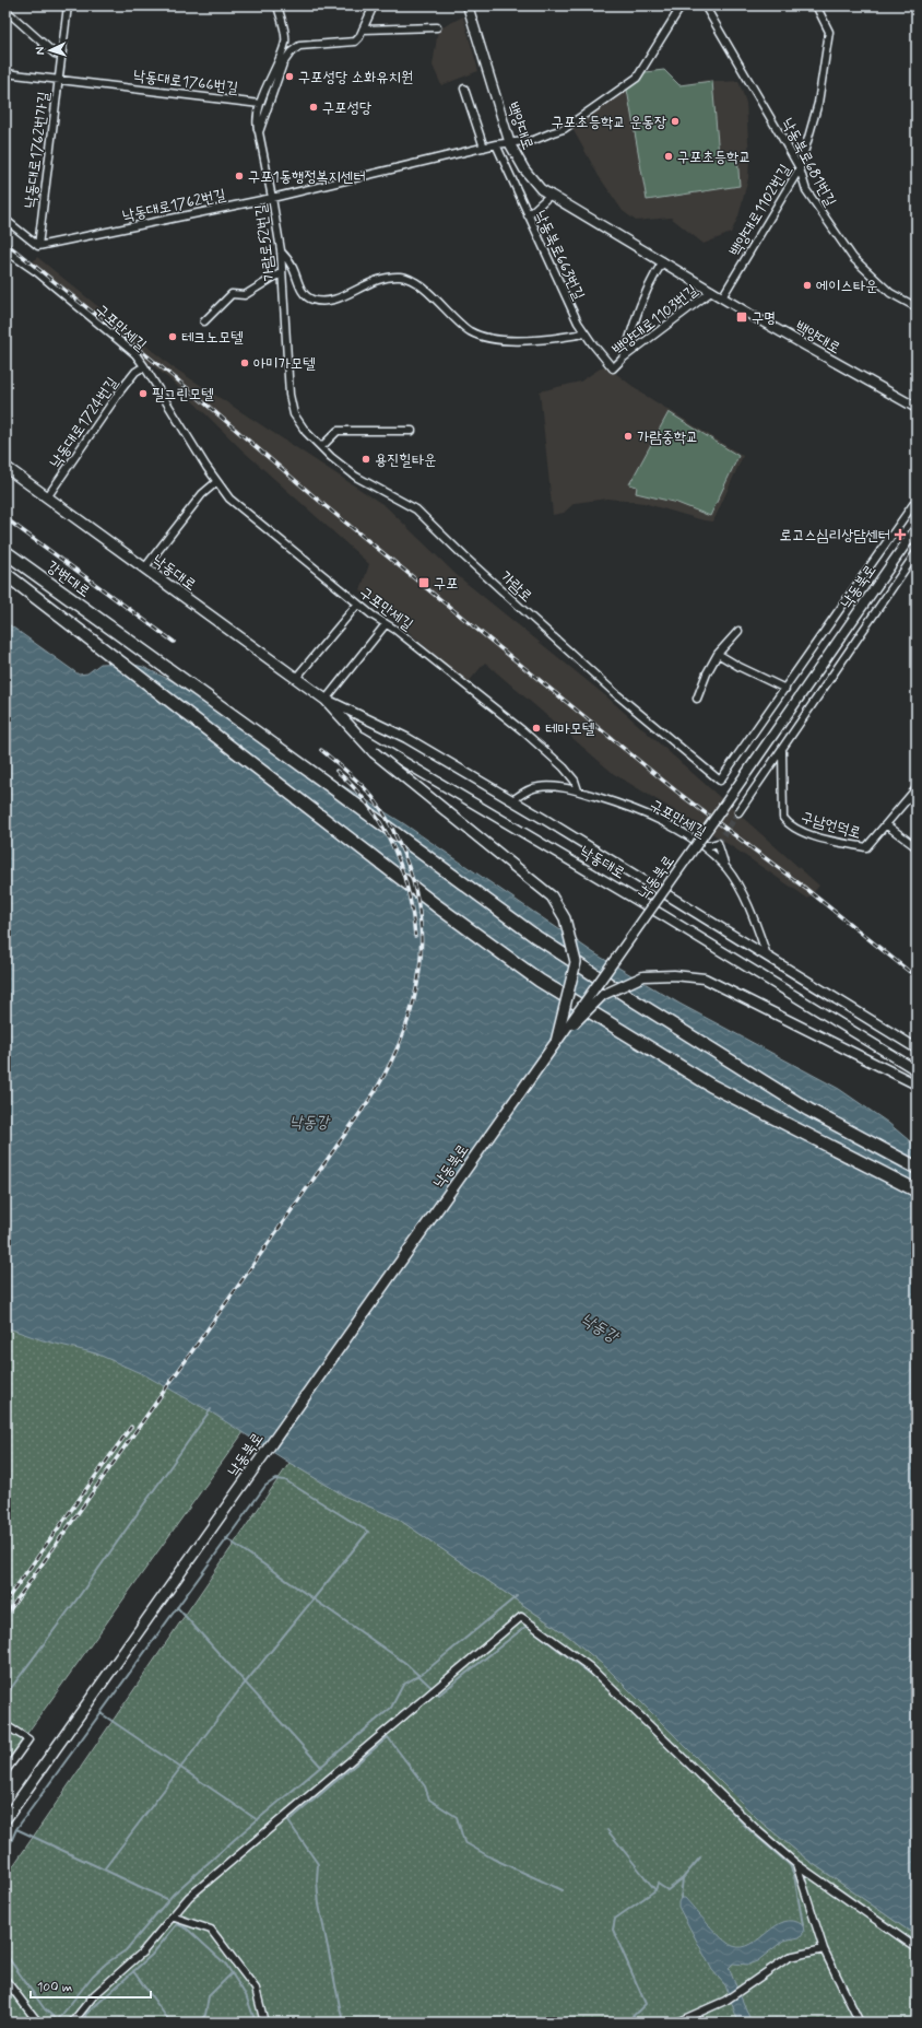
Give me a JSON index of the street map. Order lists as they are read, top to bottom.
{
  "streets": {
    "highway": ["강변대로"],
    "main road": ["백양대로", "낙동대로", "낙동북로"],
    "street": [
      "낙동대로1766번길",
      "낙동대로1762번가길",
      "낙동북로681번길",
      "낙동대로1762번길",
      "백양대로1102번길",
      "가람로52번길",
      "낙동북로663번길",
      "백양대로1103번길",
      "구포만세길",
      "낙동대로1724번길",
      "가람로",
      "구남언덕로"
    ]
  },
  "crossings": [
    ["낙동대로1766번길", "낙동대로1762번가길"],
    ["낙동대로1766번길", "가람로52번길"],
    ["백양대로", "낙동대로1762번길"],
    ["백양대로", "백양대로1102번길"],
    ["백양대로", "백양대로1103번길"],
    ["낙동대로1762번가길", "낙동대로1762번길"],
    ["낙동북로681번길", "백양대로1102번길"],
    ["낙동대로1762번길", "가람로52번길"],
    ["낙동대로1762번길", "낙동북로663번길"],
    ["가람로52번길", "가람로"],
    ["낙동북로663번길", "백양대로1103번길"],
    ["구포만세길", "낙동대로1724번길"],
    ["구포만세길", "낙동대로"],
    ["낙동대로1724번길", "낙동대로"]
  ],
  "water": ["낙동강"],
  "places": {
    "other": [
      "구포성당 소화유치원",
      "구포성당",
      "구포초등학교 운동장",
      "구포초등학교",
      "구포1동행정복지센터",
      "에이스타운",
      "테크노모텔",
      "아미가모텔",
      "필그린모텔",
      "가람중학교",
      "용진힐타운",
      "테마모텔"
    ],
    "transit": ["구명", "구포"],
    "health": ["로고스심리상담센터"]
  },
  "scale_bar": "100 m",
  "north": "left"
}
